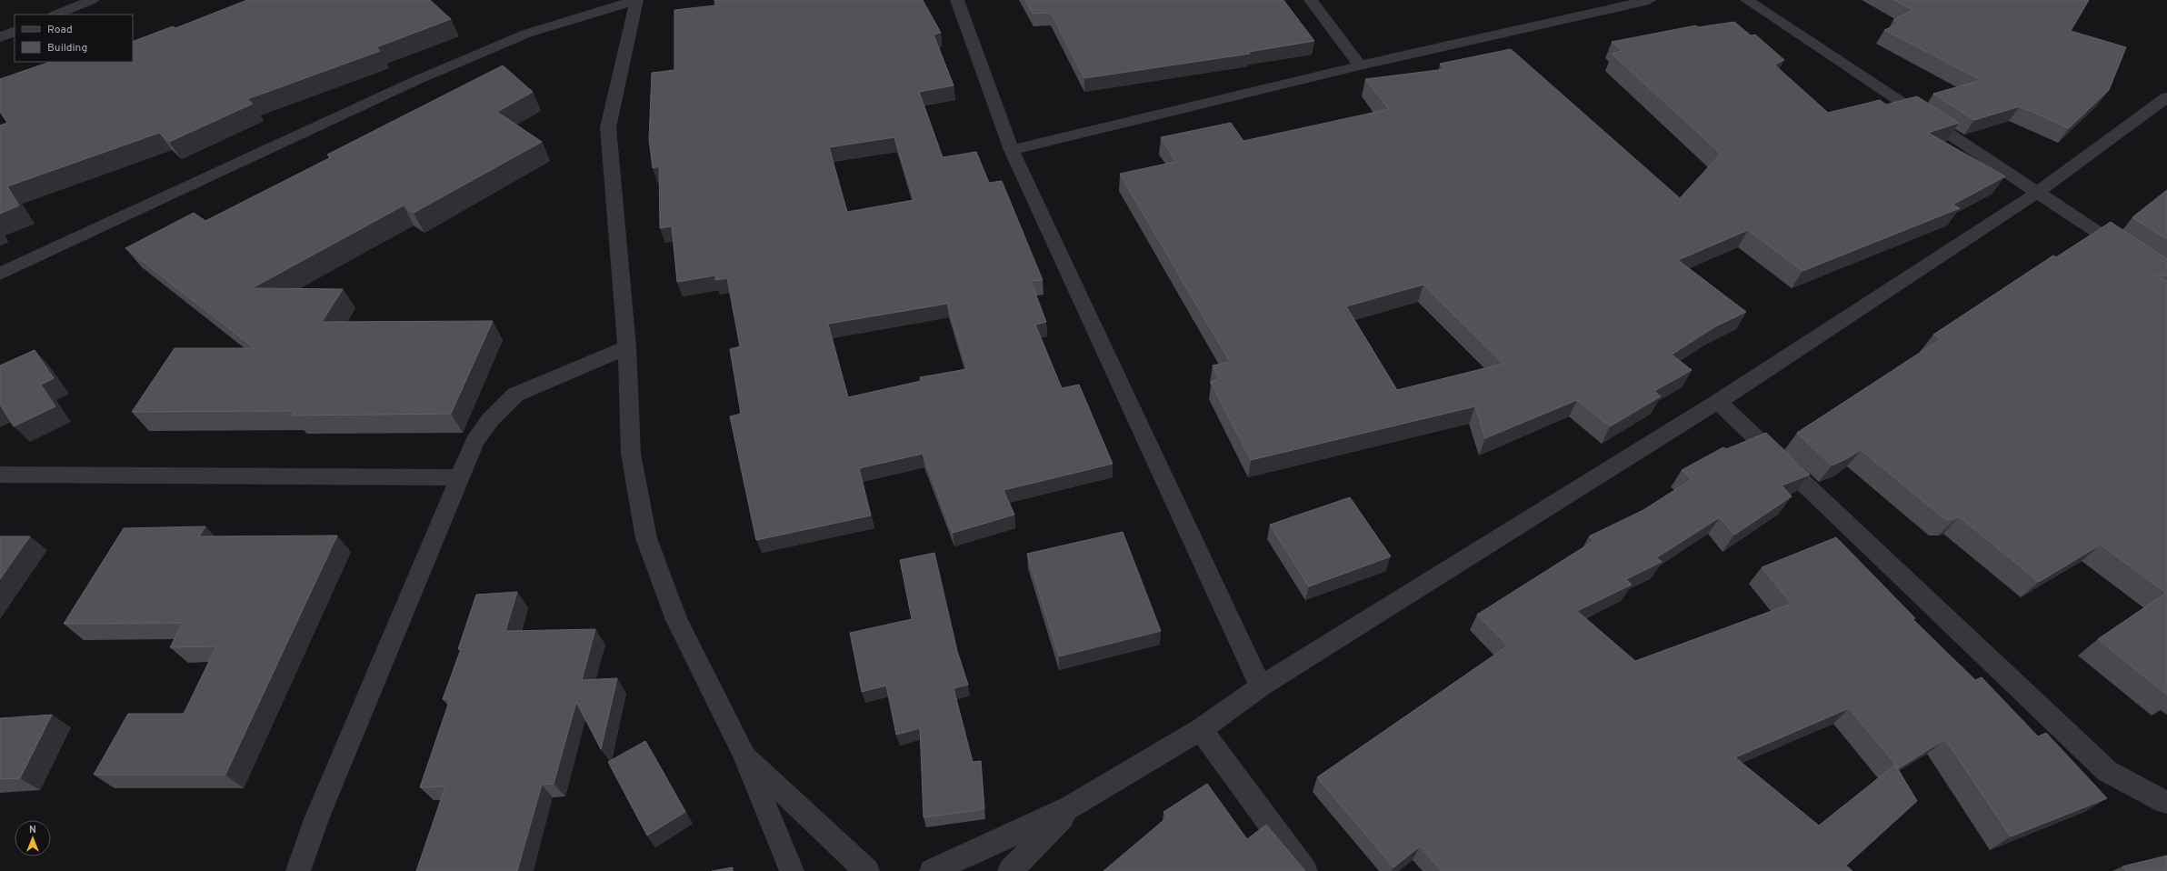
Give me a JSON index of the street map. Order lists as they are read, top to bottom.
{
  "legend": ["Road", "Building"],
  "north": "top"
}
